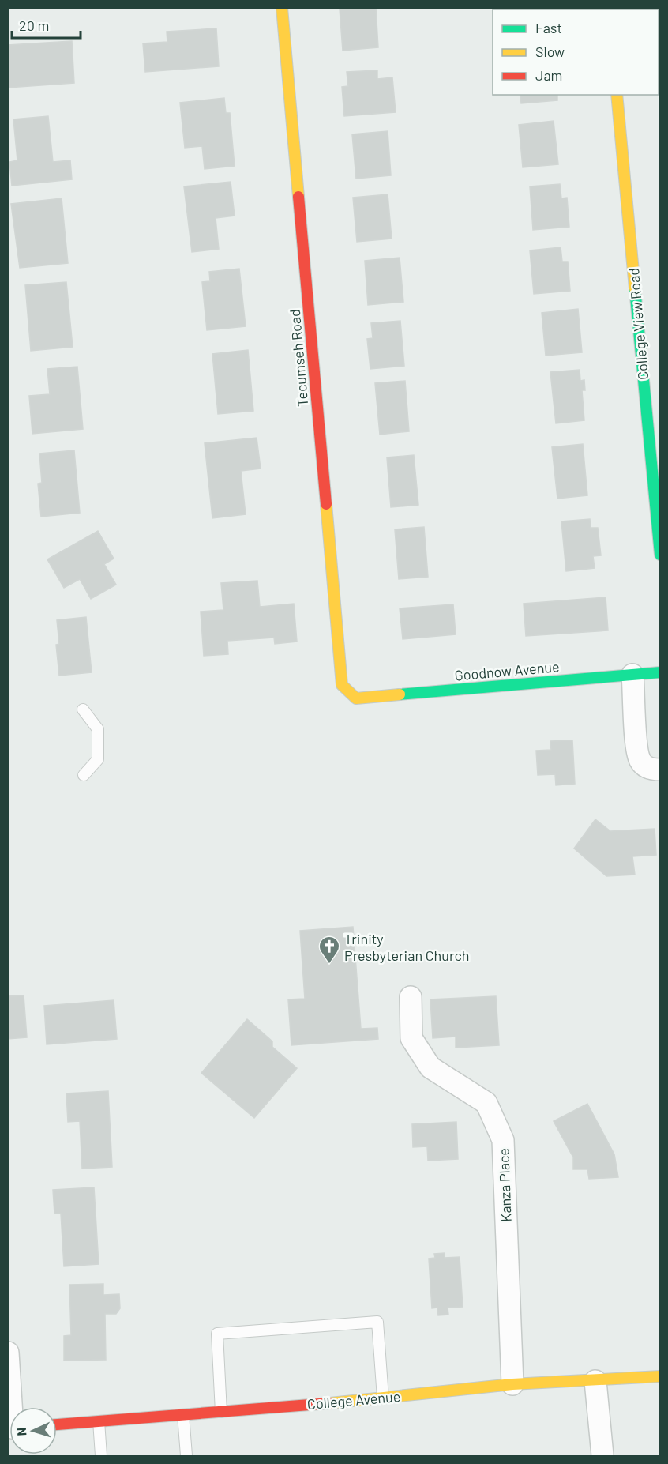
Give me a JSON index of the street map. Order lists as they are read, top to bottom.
{
  "streets": {
    "street": [
      "College View Road",
      "Tecumseh Road",
      "Goodnow Avenue",
      "Kanza Place",
      "College Avenue"
    ]
  },
  "crossings": [
    ["Tecumseh Road", "Goodnow Avenue"],
    ["Kanza Place", "College Avenue"]
  ],
  "places": {
    "church": ["Trinity Presbyterian Church"]
  },
  "legend": ["Fast", "Slow", "Jam"],
  "scale_bar": "20 m",
  "north": "left"
}
